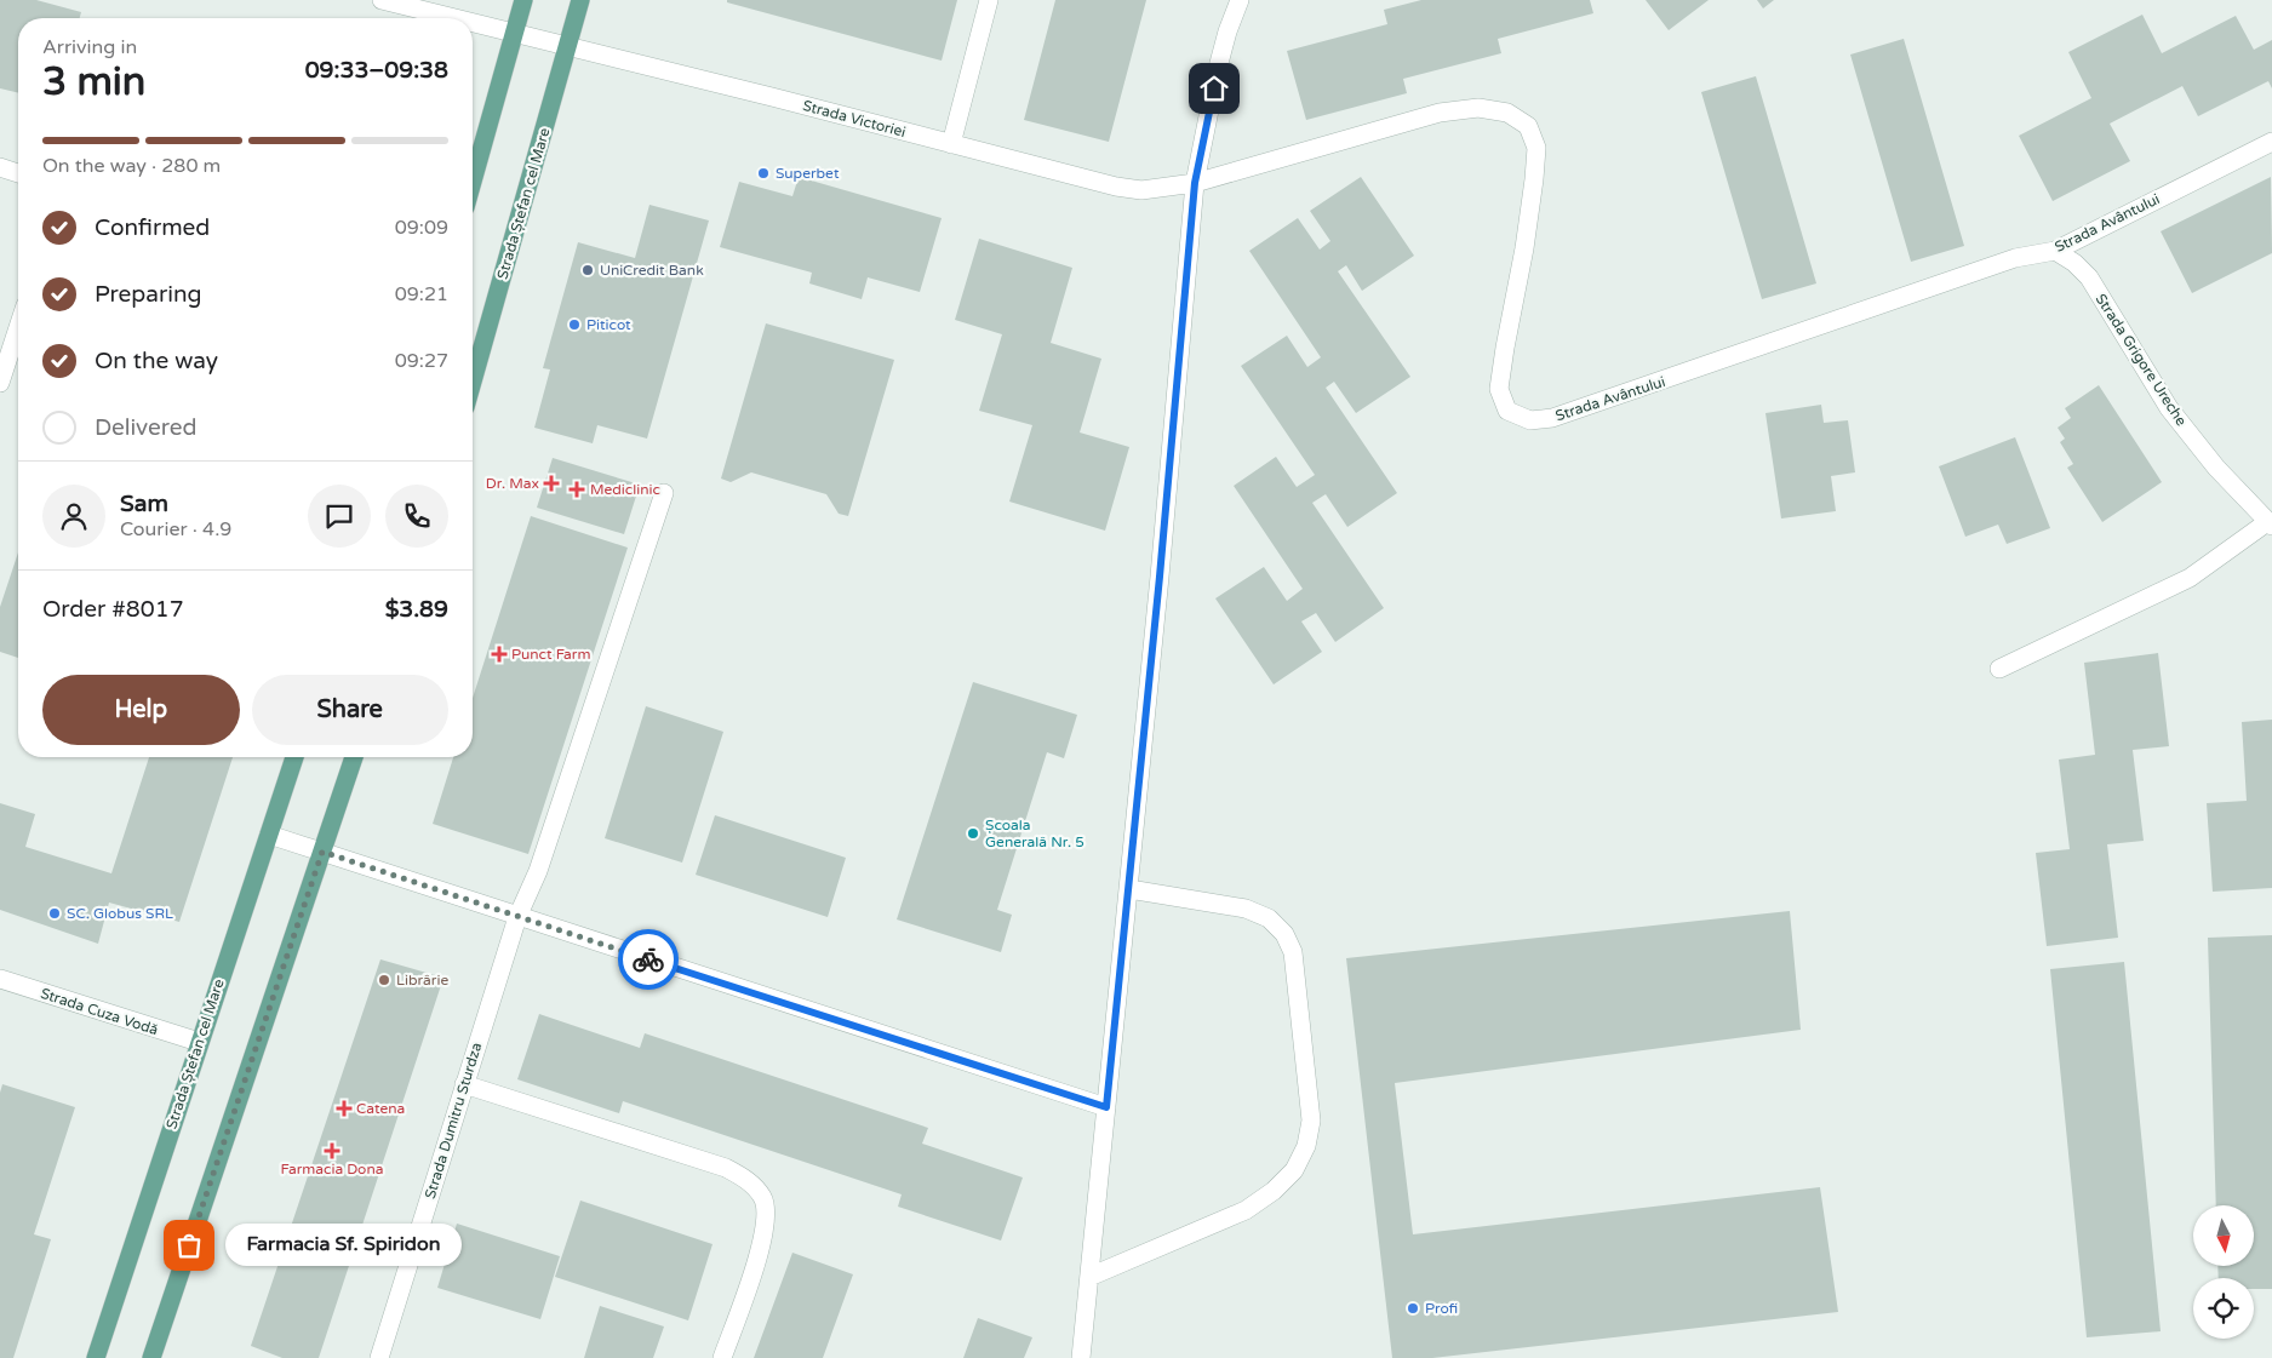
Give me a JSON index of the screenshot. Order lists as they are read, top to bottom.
{
  "streets": {
    "main road": ["Strada Ștefan cel Mare"],
    "street": [
      "Strada Victoriei",
      "Strada Avântului",
      "Strada Grigore Ureche",
      "Strada Cuza Vodă",
      "Strada Dumitru Sturdza"
    ]
  },
  "crossings": [
    ["Strada Victoriei", "Strada Ștefan cel Mare"],
    ["Strada Victoriei", "Strada Avântului"],
    ["Strada Ștefan cel Mare", "Strada Cuza Vodă"],
    ["Strada Avântului", "Strada Grigore Ureche"]
  ],
  "places": {
    "other": [
      "Superbet",
      "UniCredit Bank",
      "Piticot",
      "Școala Generală Nr. 5",
      "SC. Globus SRL",
      "Librărie",
      "Farmacia Sf. Spiridon",
      "Profi"
    ],
    "health": [
      "Dr. Max",
      "Mediclinic",
      "Punct Farm",
      "Catena",
      "Farmacia Dona"
    ]
  },
  "north": "bottom",
  "page": {
    "heading": ["3 min", "Arriving in", "09:33–09:38"],
    "panel": [
      "Sam",
      "Courier · 4.9",
      "Order #8017",
      "$3.89"
    ],
    "bar": "On the way · 280 m",
    "list": [
      ["Confirmed", "09:09"],
      ["Preparing", "09:21"],
      ["On the way", "09:27"],
      "Delivered"
    ],
    "buttons": ["Help", "Share"],
    "bubble": "Farmacia Sf. Spiridon"
  }
}
